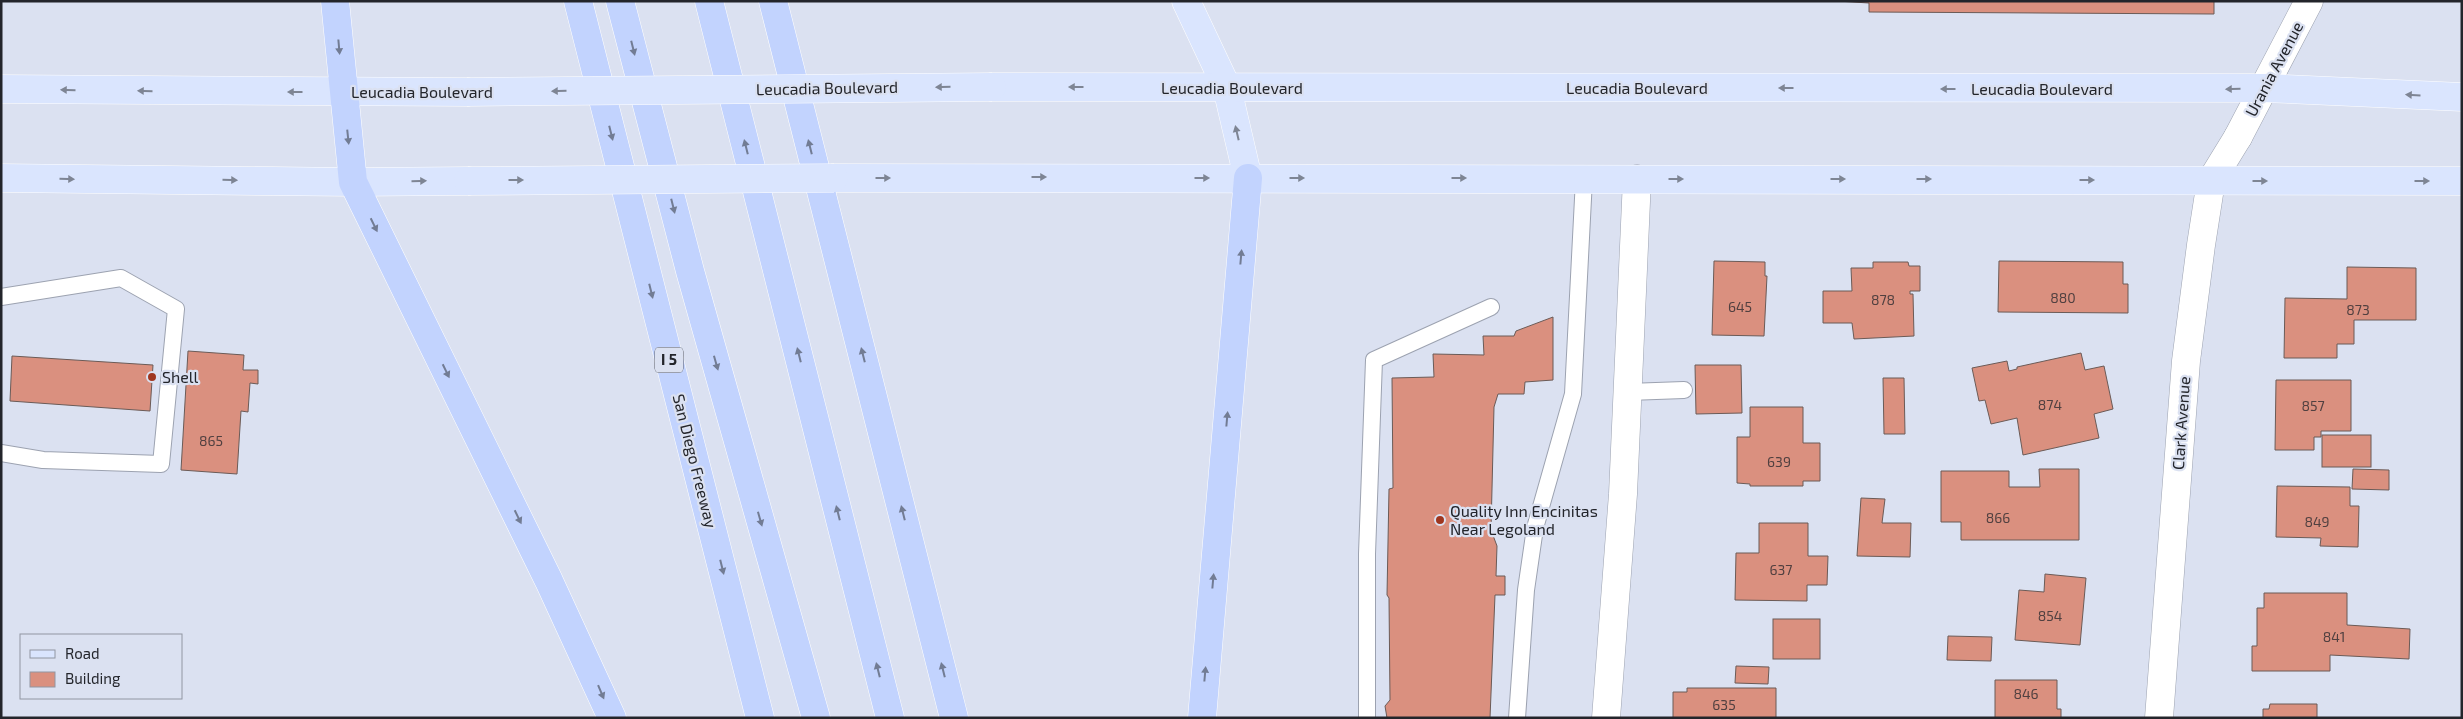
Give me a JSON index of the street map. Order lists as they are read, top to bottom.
{
  "streets": {
    "highway": ["I 5", "San Diego Freeway"],
    "main road": ["Leucadia Boulevard"],
    "street": ["Urania Avenue", "Clark Avenue"]
  },
  "crossings": [
    ["Urania Avenue", "Leucadia Boulevard"],
    ["Urania Avenue", "Clark Avenue"]
  ],
  "places": ["Shell", "Quality Inn Encinitas Near Legoland"],
  "house_numbers": [
    "880",
    "878",
    "645",
    "873",
    "874",
    "857",
    "865",
    "639",
    "866",
    "849",
    "637",
    "854",
    "841",
    "846",
    "635"
  ],
  "legend": ["Road", "Building"]
}
